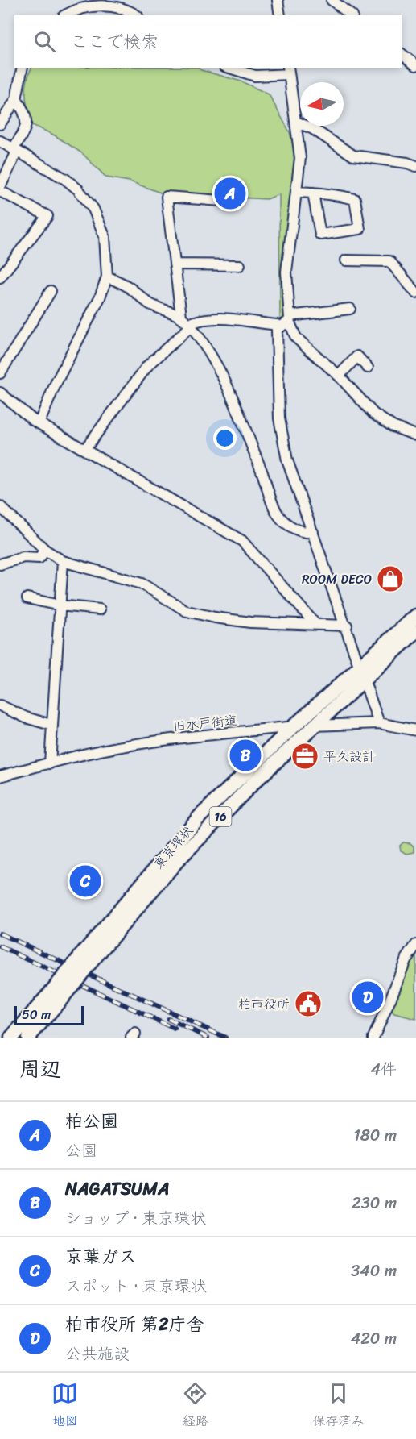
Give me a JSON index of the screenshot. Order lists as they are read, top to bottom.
{
  "streets": {
    "highway": ["16", "東京環状"],
    "street": ["旧水戸街道"]
  },
  "crossings": [
    ["旧水戸街道", "東京環状"]
  ],
  "places": {
    "shop": ["ROOM DECO"],
    "office": ["平久設計"],
    "public building": ["柏市役所"]
  },
  "scale_bar": "50 m",
  "north": "left",
  "page": {
    "search": "ここで検索",
    "pins": [
      "A",
      "B",
      "C",
      "D"
    ],
    "scale": "50 m",
    "heading": ["周辺", "4件"],
    "list": [
      {
        "mark": "A",
        "name": "柏公園",
        "note": "公園",
        "value": "180 m"
      },
      {
        "mark": "B",
        "name": "NAGATSUMA",
        "note": "ショップ · 東京環状",
        "value": "230 m"
      },
      {
        "mark": "C",
        "name": "京葉ガス",
        "note": "スポット · 東京環状",
        "value": "340 m"
      },
      {
        "mark": "D",
        "name": "柏市役所 第2庁舎",
        "note": "公共施設",
        "value": "420 m"
      }
    ],
    "nav": ["地図", "経路", "保存済み"]
  }
}
